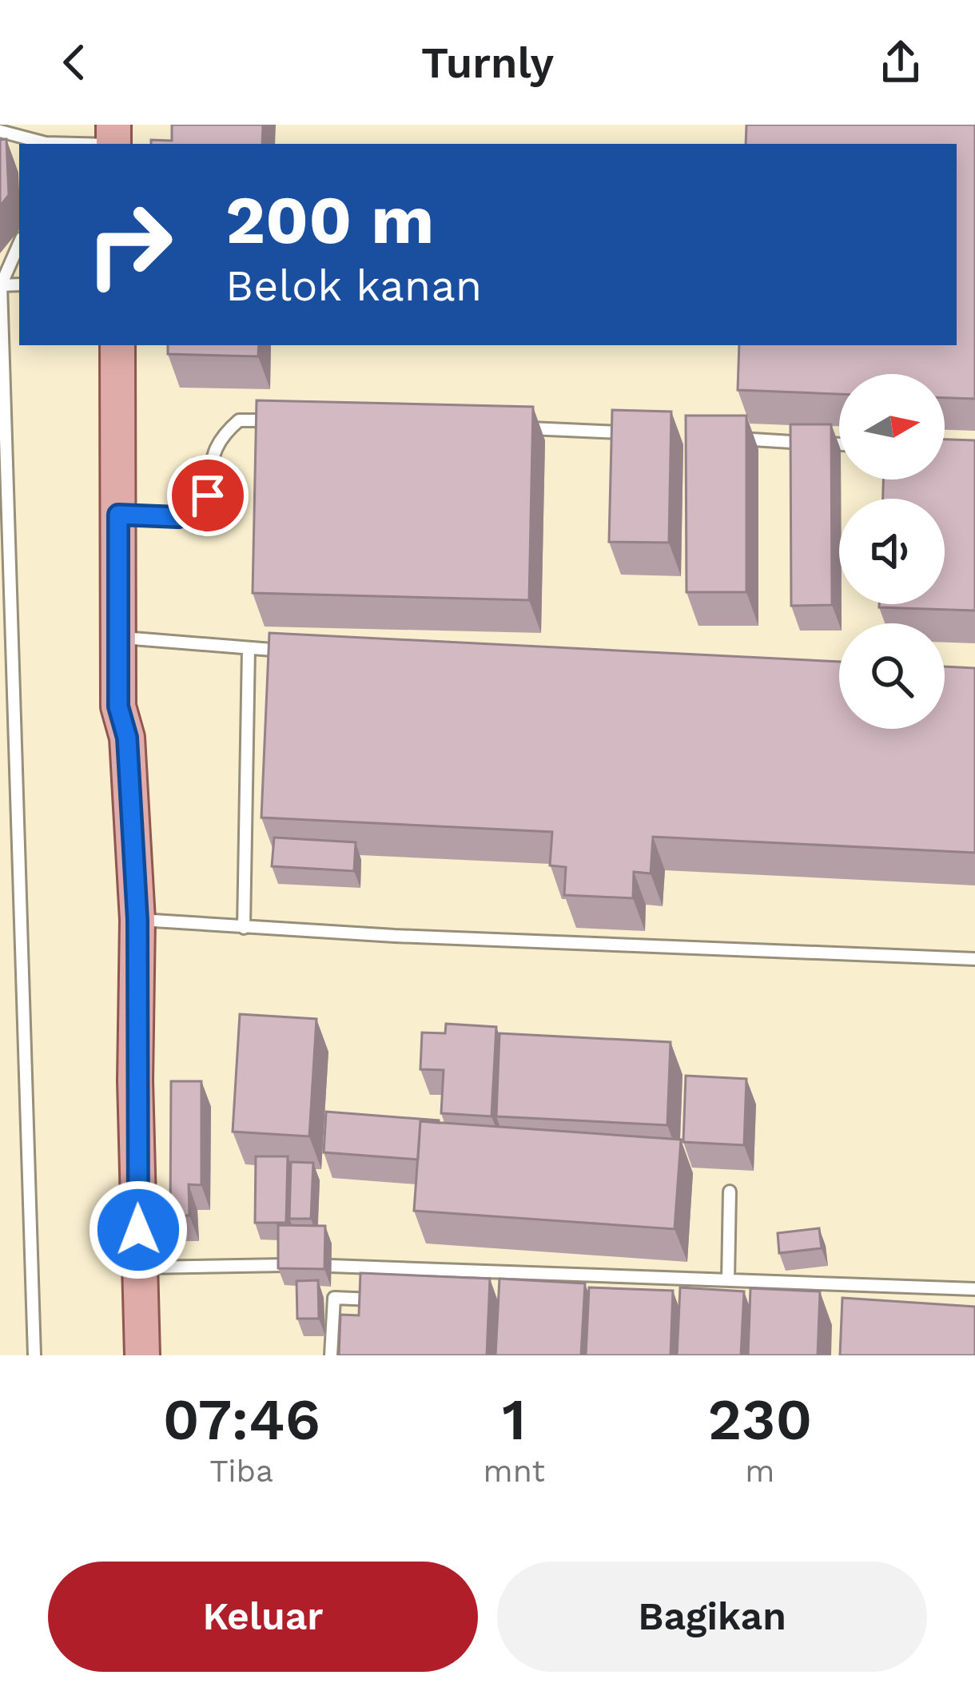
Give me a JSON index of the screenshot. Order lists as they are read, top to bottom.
{
  "north": "right",
  "page": {
    "header": "Turnly",
    "turn": ["200 m", "Belok kanan"],
    "eta": [
      "07:46",
      "Tiba",
      "1",
      "mnt",
      "230",
      "m"
    ],
    "buttons": ["Keluar", "Bagikan"]
  }
}
